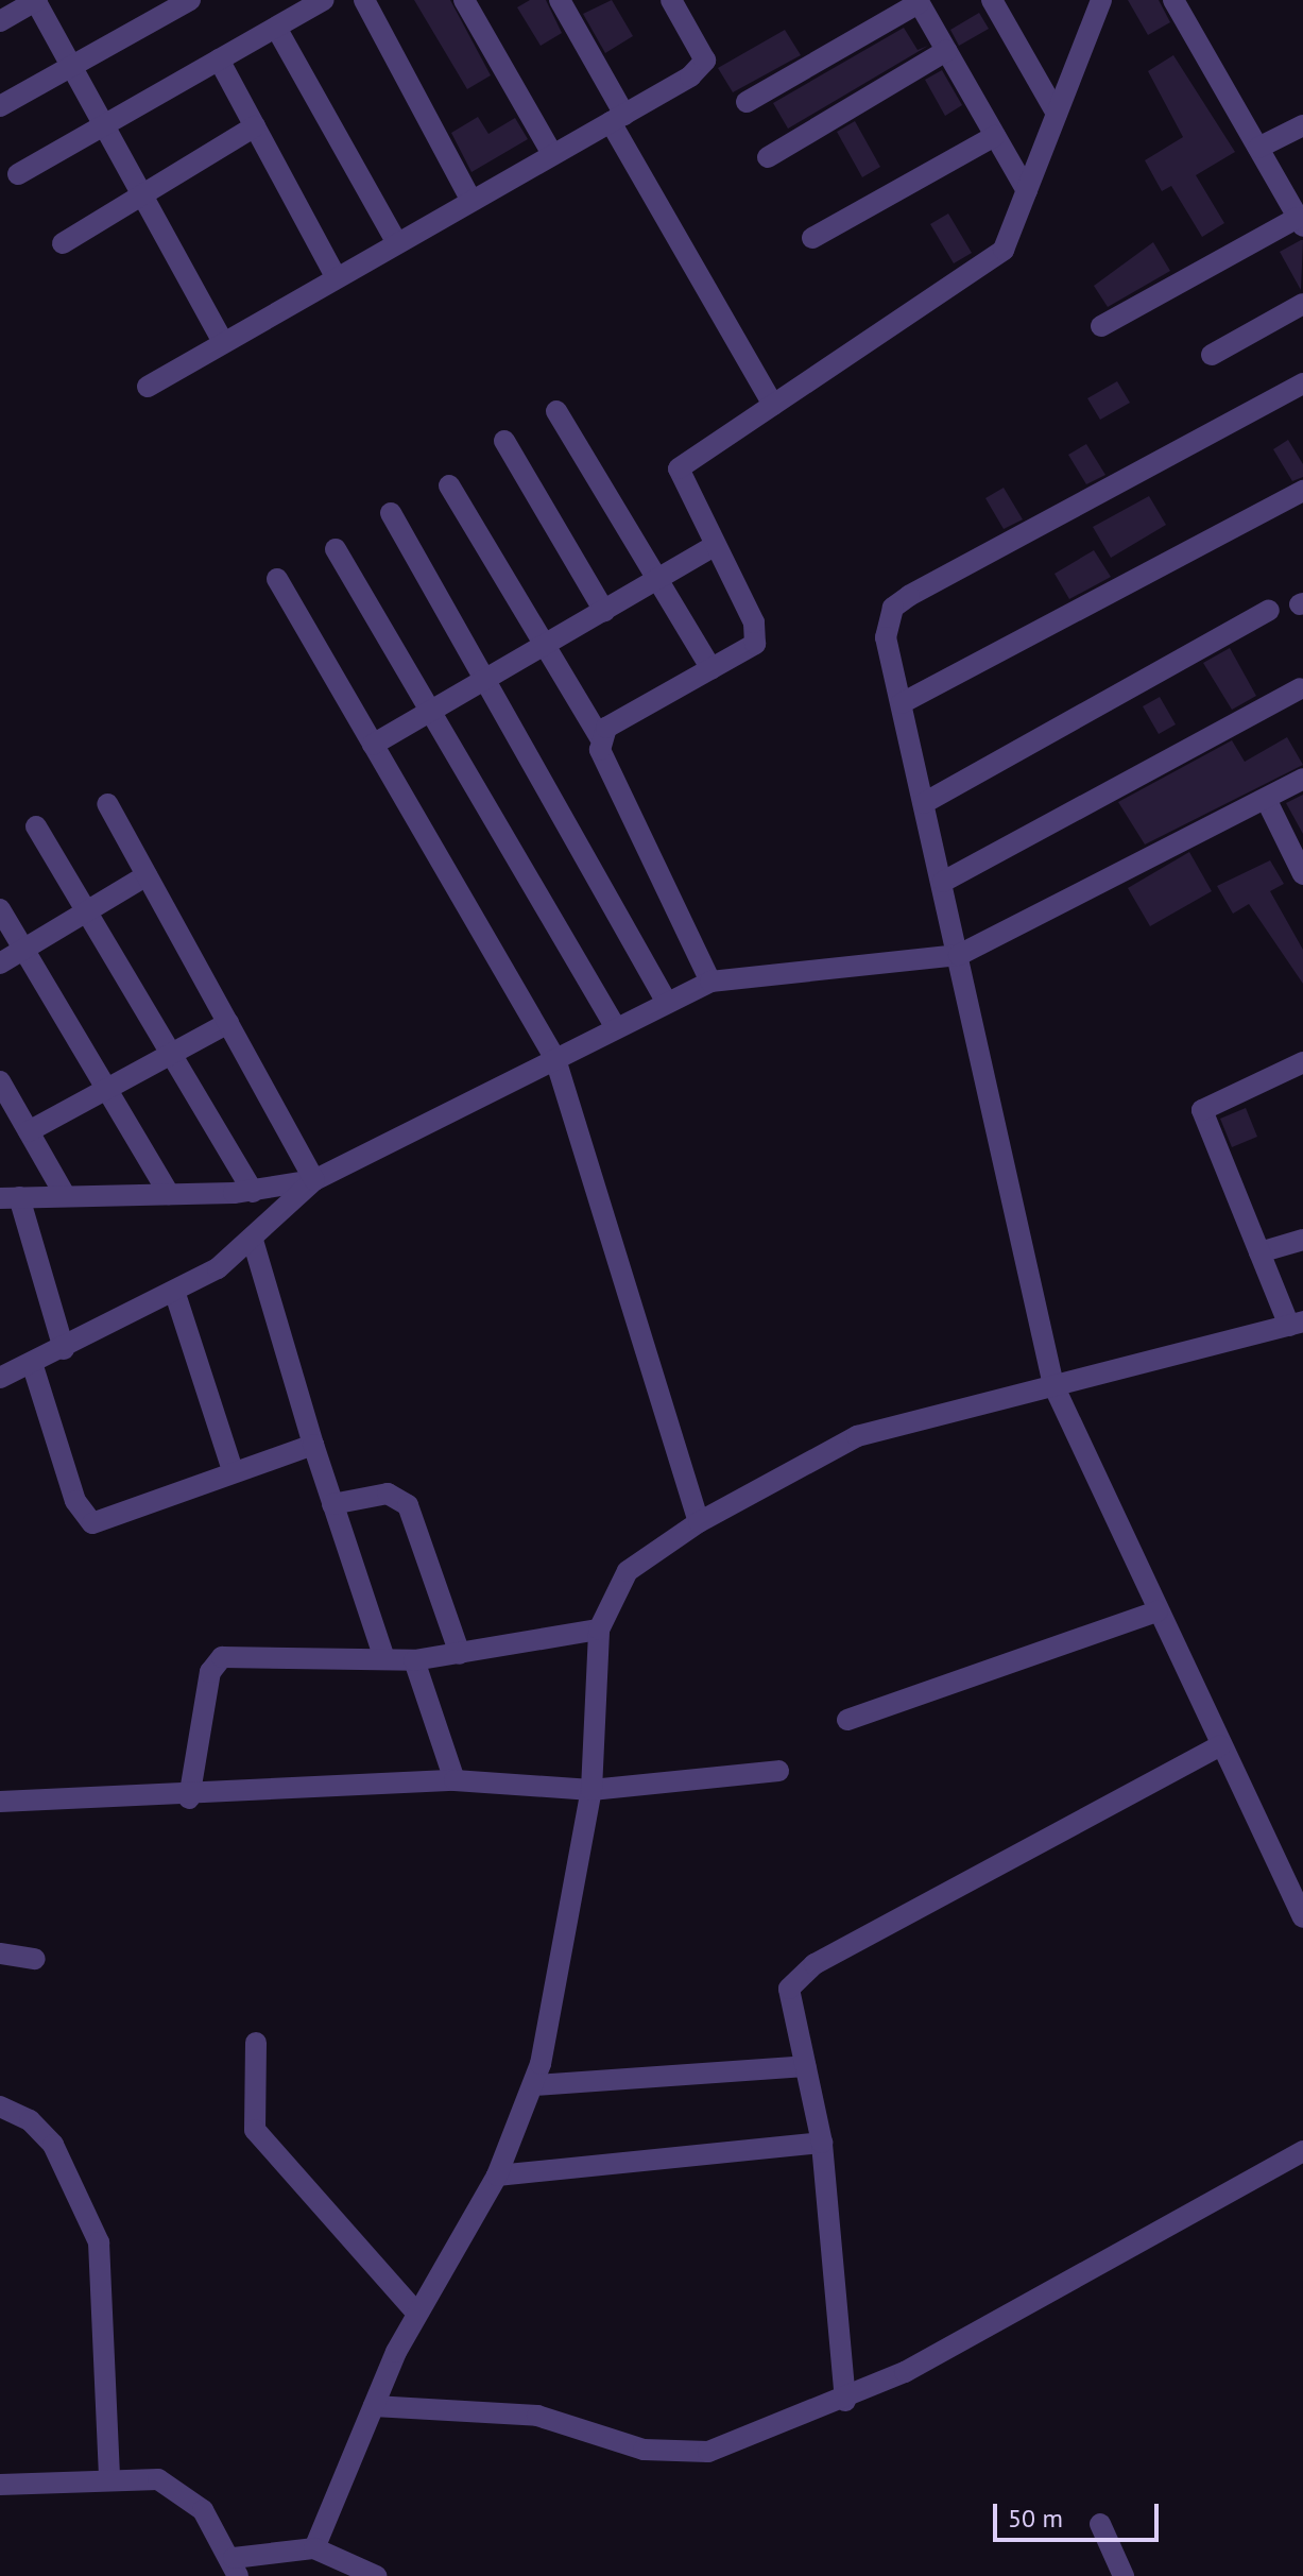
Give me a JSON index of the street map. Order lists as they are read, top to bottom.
{
  "scale_bar": "50 m"
}
